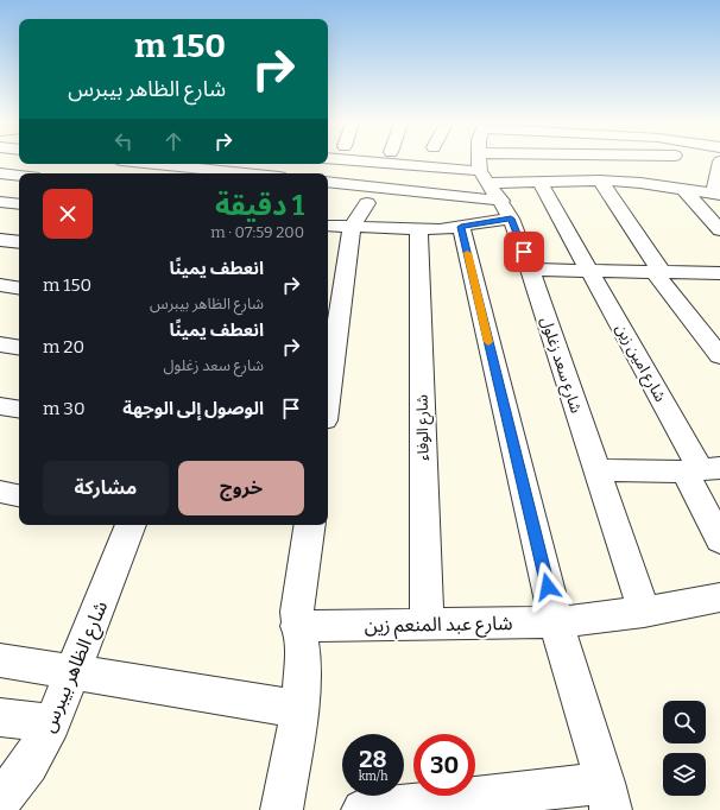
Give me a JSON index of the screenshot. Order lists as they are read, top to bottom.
{
  "streets": {
    "street": [
      "شارع امين زين",
      "شارع سعد زغلول",
      "شارع الوفاء",
      "شارع عبد المنعم زين",
      "شارع الظاهر بيبرس"
    ]
  },
  "crossings": [
    ["شارع سعد زغلول", "شارع عبد المنعم زين"],
    ["شارع الوفاء", "شارع عبد المنعم زين"]
  ],
  "page": {
    "turn": ["150 m", "شارع الظاهر بيبرس"],
    "heading": ["1 دقيقة", "200 m · 07:59"],
    "list": [
      {
        "name": "انعطف يمينًا",
        "note": "شارع الظاهر بيبرس",
        "value": "150 m"
      },
      {
        "name": "انعطف يمينًا",
        "note": "شارع سعد زغلول",
        "value": "20 m"
      },
      {
        "name": "الوصول إلى الوجهة",
        "value": "30 m"
      }
    ],
    "buttons": ["خروج", "مشاركة"],
    "speed": "28 km/h",
    "limit": "30"
  }
}
